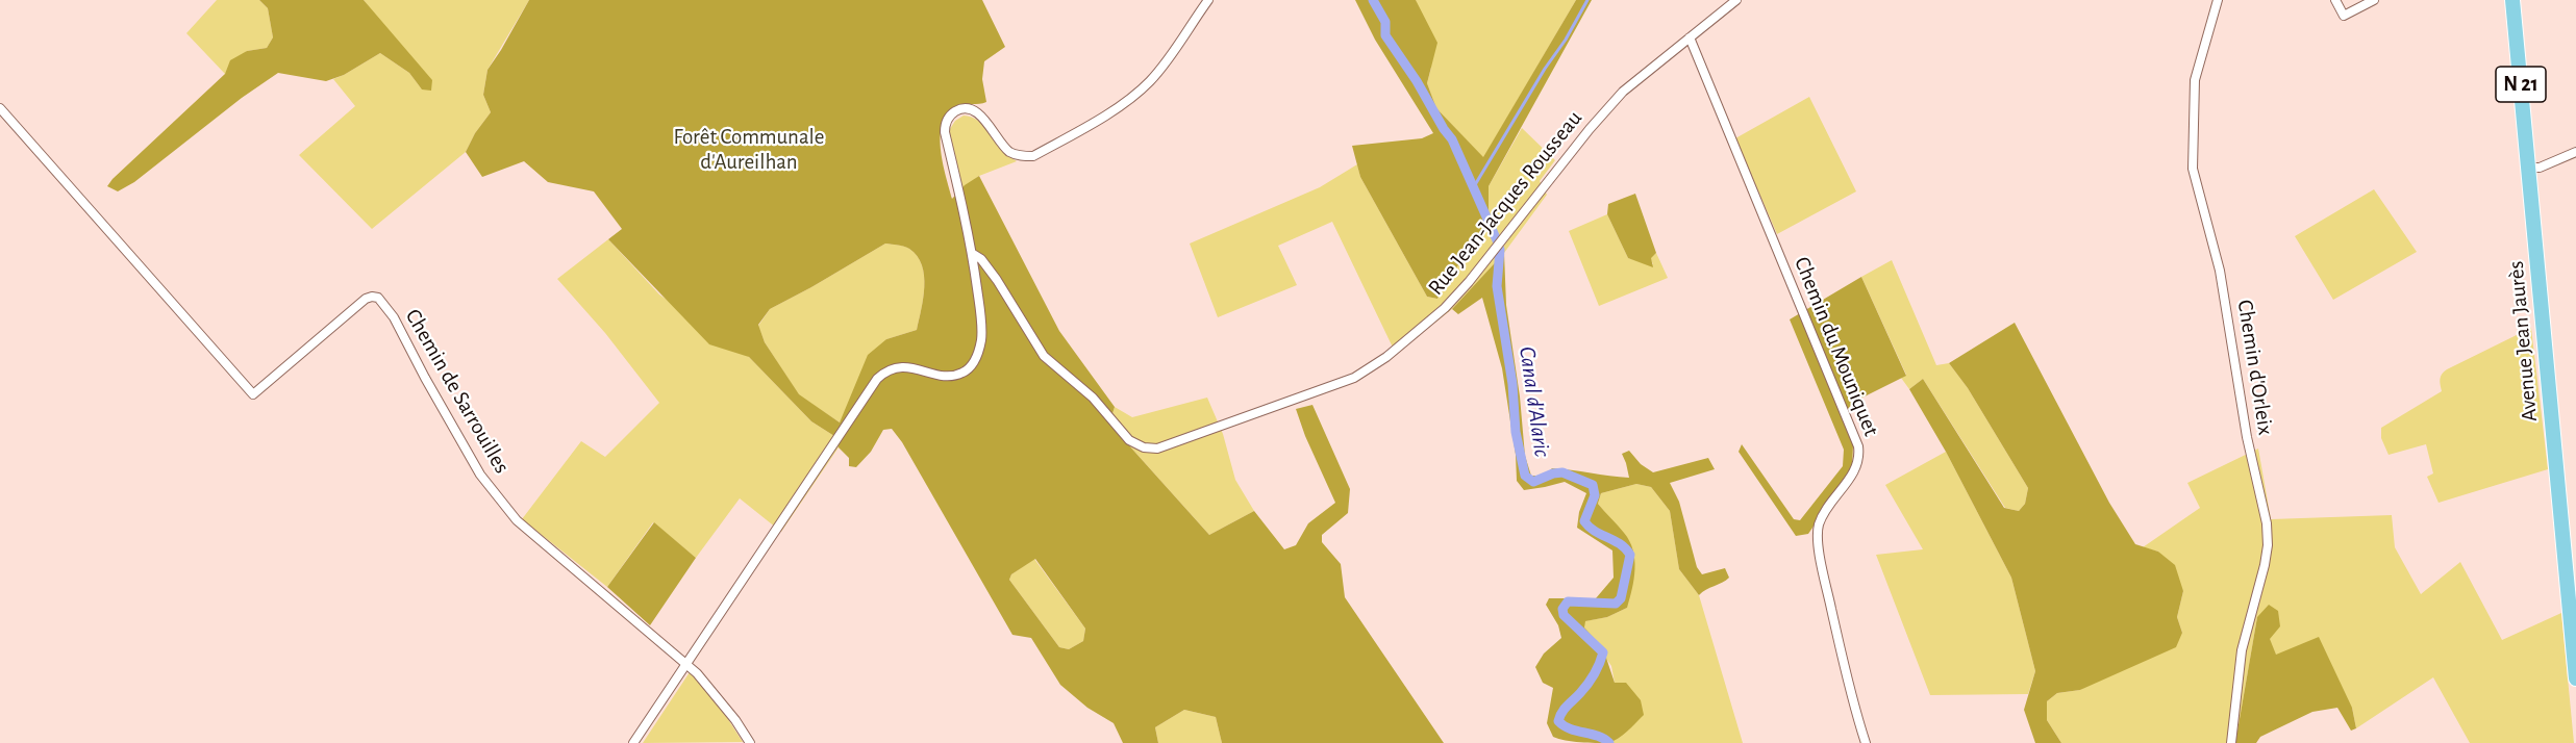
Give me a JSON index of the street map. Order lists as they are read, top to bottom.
{
  "streets": {
    "main road": ["N 21", "Avenue Jean Jaurès"],
    "street": [
      "Rue Jean-Jacques Rousseau",
      "Chemin du Mouniquet",
      "Chemin d'Orleix",
      "Chemin de Sarrouilles"
    ]
  },
  "crossings": [
    ["Rue Jean-Jacques Rousseau", "Chemin du Mouniquet"]
  ],
  "water": ["Canal d'Alaric"],
  "parks": ["Forêt Communale d'Aureilhan"]
}
